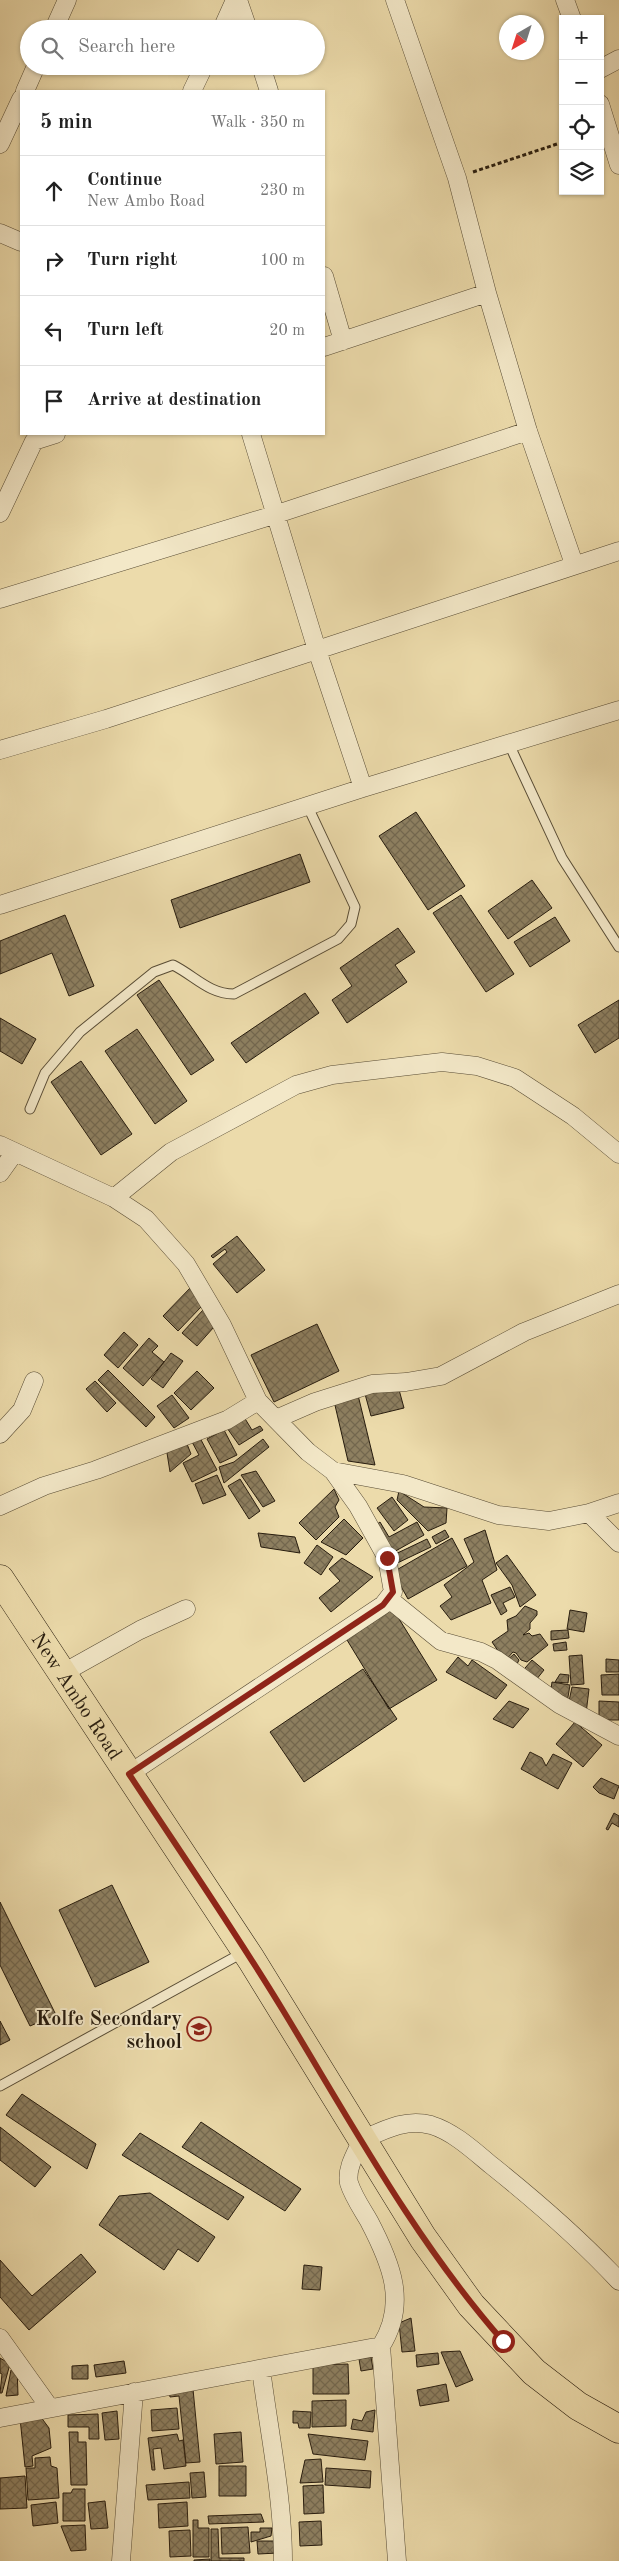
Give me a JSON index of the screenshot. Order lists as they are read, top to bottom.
{
  "streets": {
    "main road": ["New Ambo Road"]
  },
  "places": {
    "school or university": ["Kolfe Secondary school"]
  },
  "north": "bottom left",
  "page": {
    "map_buttons": ["+", "−"],
    "search": "Search here",
    "heading": ["5 min", "Walk · 350 m"],
    "list": [
      ["Continue", "New Ambo Road", "230 m"],
      ["Turn right", "100 m"],
      ["Turn left", "20 m"],
      "Arrive at destination"
    ]
  }
}
